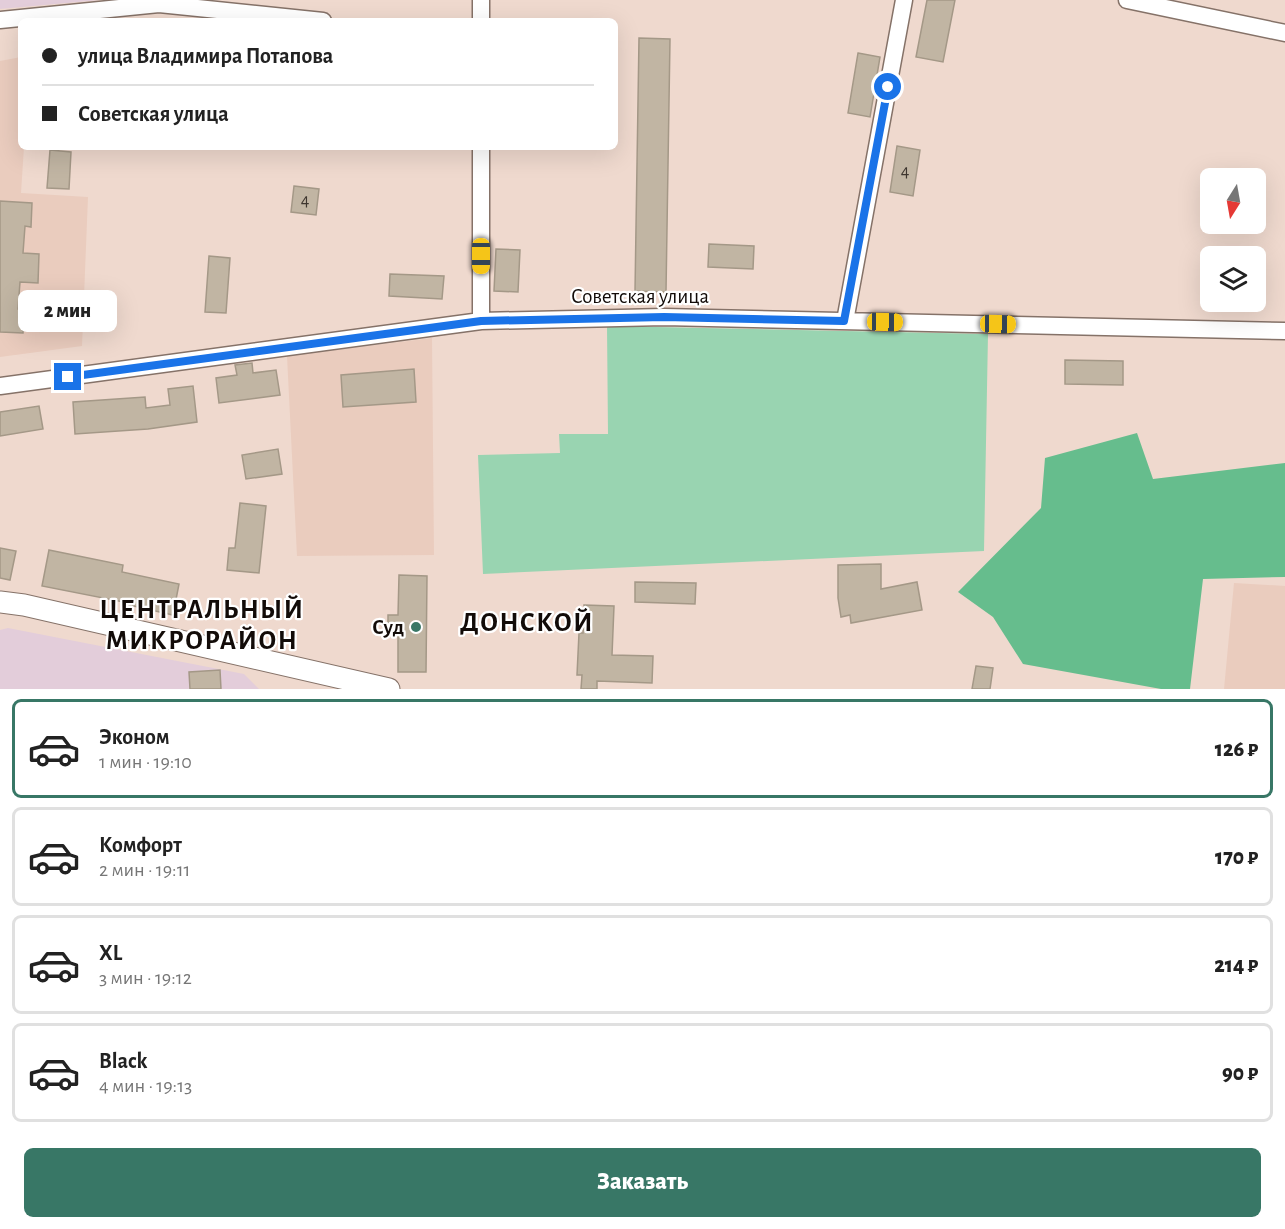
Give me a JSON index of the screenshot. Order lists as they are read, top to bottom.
{
  "streets": {
    "street": ["Советская улица"]
  },
  "districts": ["ЦЕНТРАЛЬНЫЙ МИКРОРАЙОН", "ДОНСКОЙ"],
  "places": ["Суд"],
  "house_numbers": ["4", "4"],
  "north": "bottom",
  "page": {
    "banner": ["улица Владимира Потапова", "Советская улица"],
    "bubble": "2 мин",
    "list": [
      {
        "name": "Эконом",
        "note": "1 мин · 19:10",
        "value": "126 ₽"
      },
      {
        "name": "Комфорт",
        "note": "2 мин · 19:11",
        "value": "170 ₽"
      },
      {
        "name": "XL",
        "note": "3 мин · 19:12",
        "value": "214 ₽"
      },
      {
        "name": "Black",
        "note": "4 мин · 19:13",
        "value": "90 ₽"
      }
    ],
    "buttons": "Заказать"
  }
}
